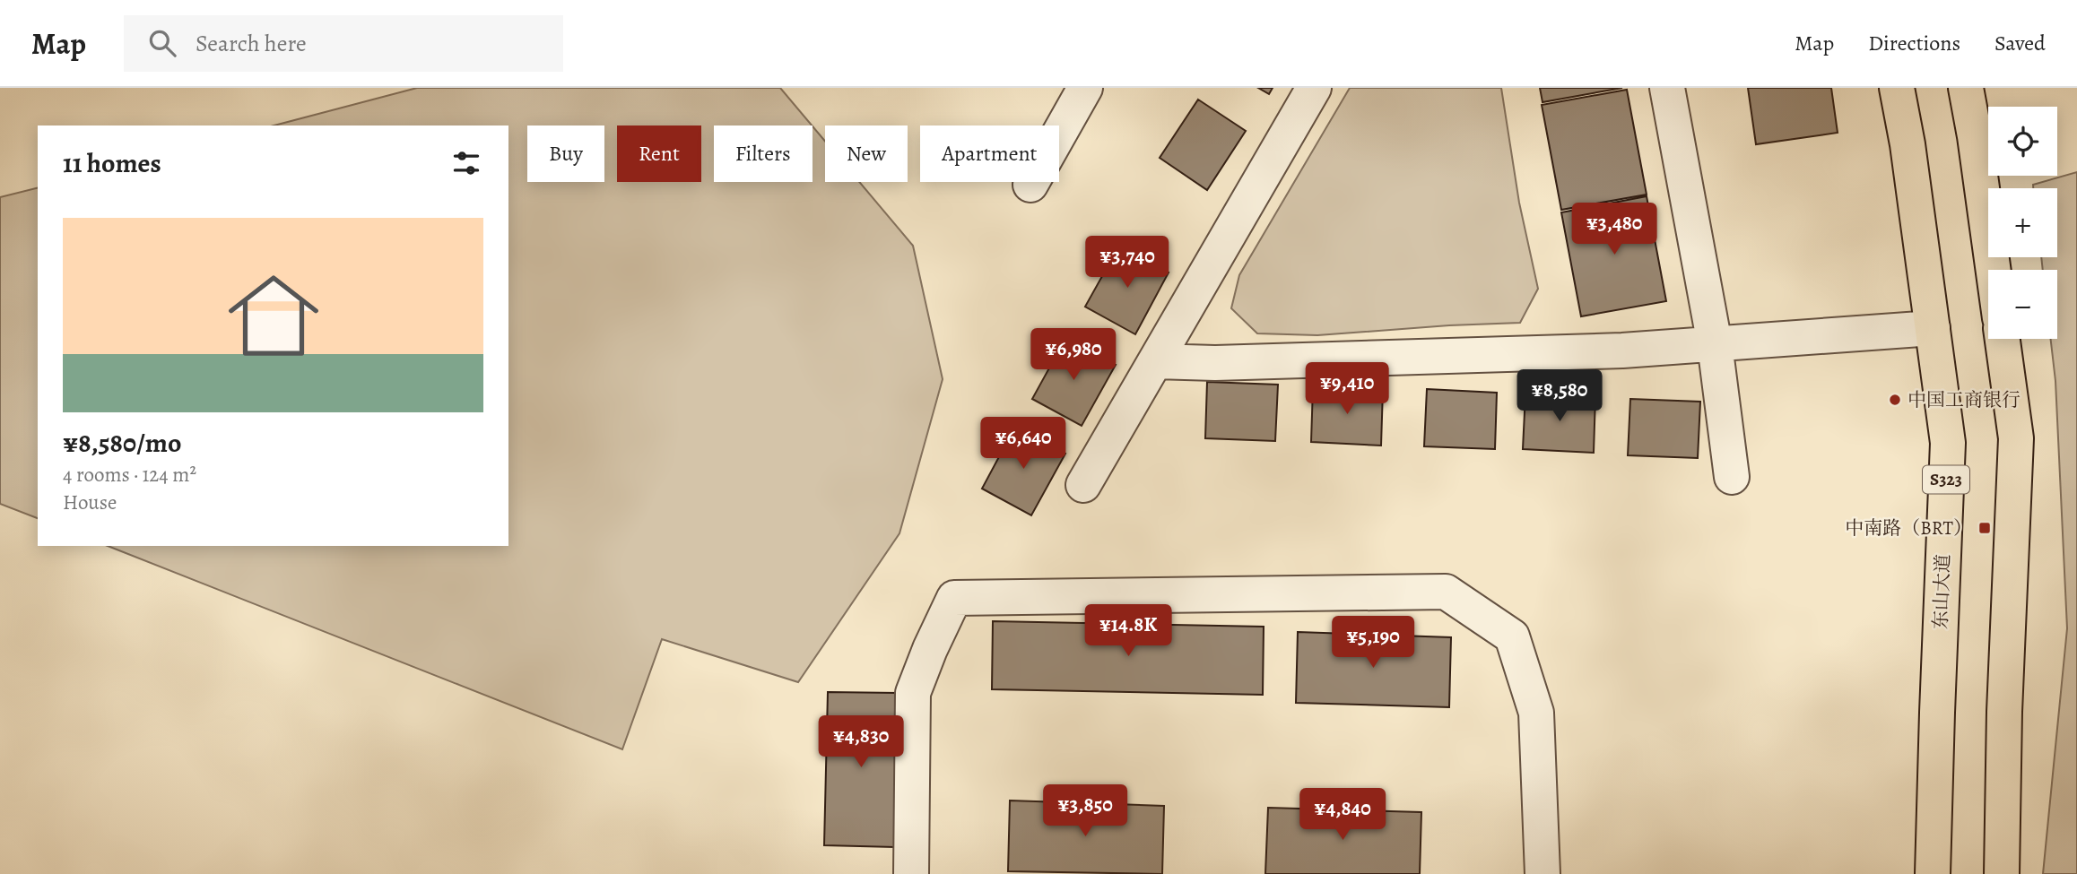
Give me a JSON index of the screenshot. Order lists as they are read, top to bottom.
{
  "streets": {
    "main road": ["S323", "东山大道"]
  },
  "places": {
    "other": ["中国工商银行"],
    "transit": ["中南路（BRT）"]
  },
  "page": {
    "header": "Map",
    "search": "Search here",
    "nav": ["Map", "Directions", "Saved"],
    "map_buttons": ["+", "−"],
    "chip": [
      "Buy",
      "Rent",
      "Filters",
      "New",
      "Apartment"
    ],
    "heading": "11 homes",
    "list": [
      {
        "name": "¥8,580/mo",
        "note": "4 rooms · 124 m² · House"
      }
    ],
    "price": [
      "¥3,480",
      "¥3,740",
      "¥6,980",
      "¥9,410",
      "¥8,580",
      "¥6,640",
      "¥14.8K",
      "¥5,190",
      "¥4,830",
      "¥3,850",
      "¥4,840"
    ]
  }
}
